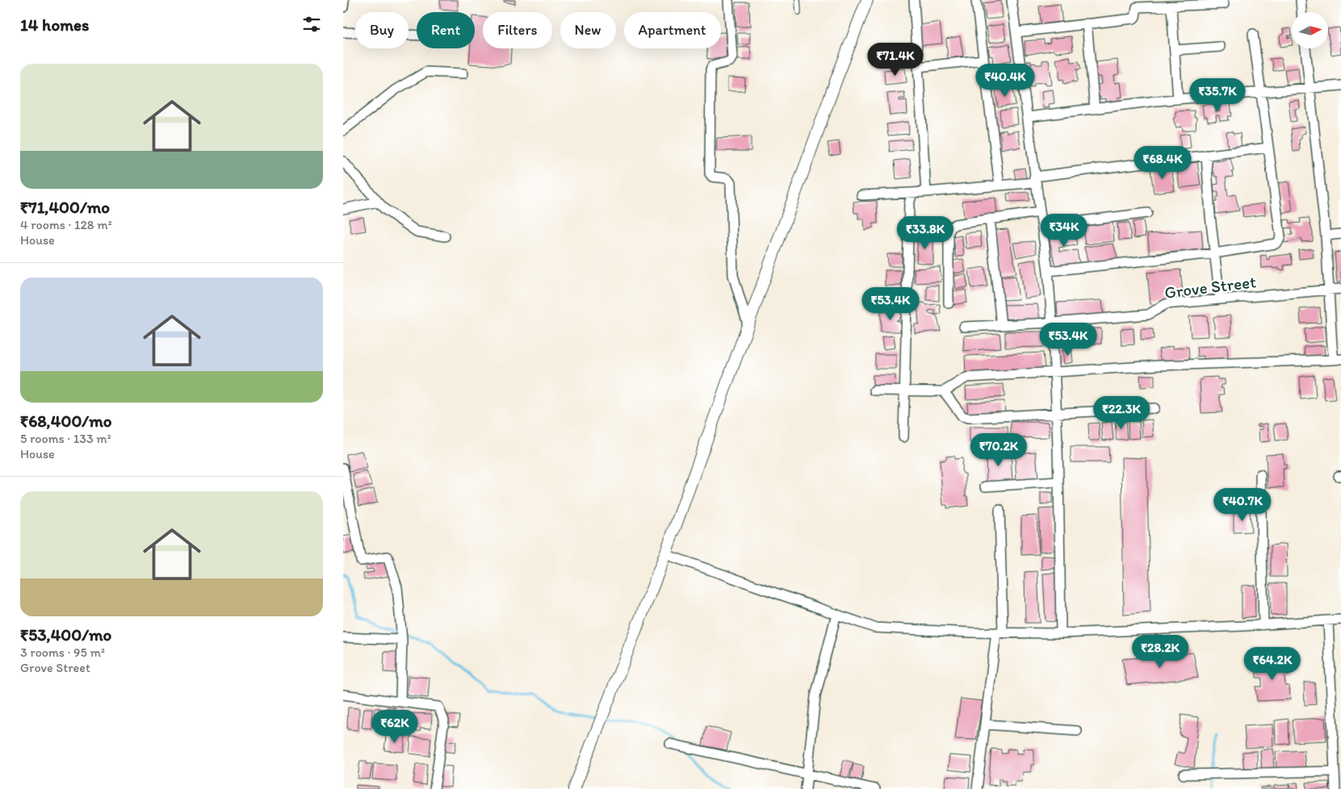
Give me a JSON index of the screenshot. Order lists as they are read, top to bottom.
{
  "streets": {
    "street": ["Grove Street"]
  },
  "north": "right",
  "page": {
    "heading": "14 homes",
    "chip": [
      "Buy",
      "Rent",
      "Filters",
      "New",
      "Apartment"
    ],
    "price": [
      "₹71.4K",
      "₹40.4K",
      "₹35.7K",
      "₹68.4K",
      "₹34K",
      "₹33.8K",
      "₹53.4K",
      "₹53.4K",
      "₹22.3K",
      "₹70.2K",
      "₹40.7K",
      "₹28.2K",
      "₹64.2K",
      "₹62K"
    ],
    "list": [
      {
        "name": "₹71,400/mo",
        "note": "4 rooms · 128 m² · House"
      },
      {
        "name": "₹68,400/mo",
        "note": "5 rooms · 133 m² · House"
      },
      {
        "name": "₹53,400/mo",
        "note": "3 rooms · 95 m² · Grove Street"
      }
    ]
  }
}
